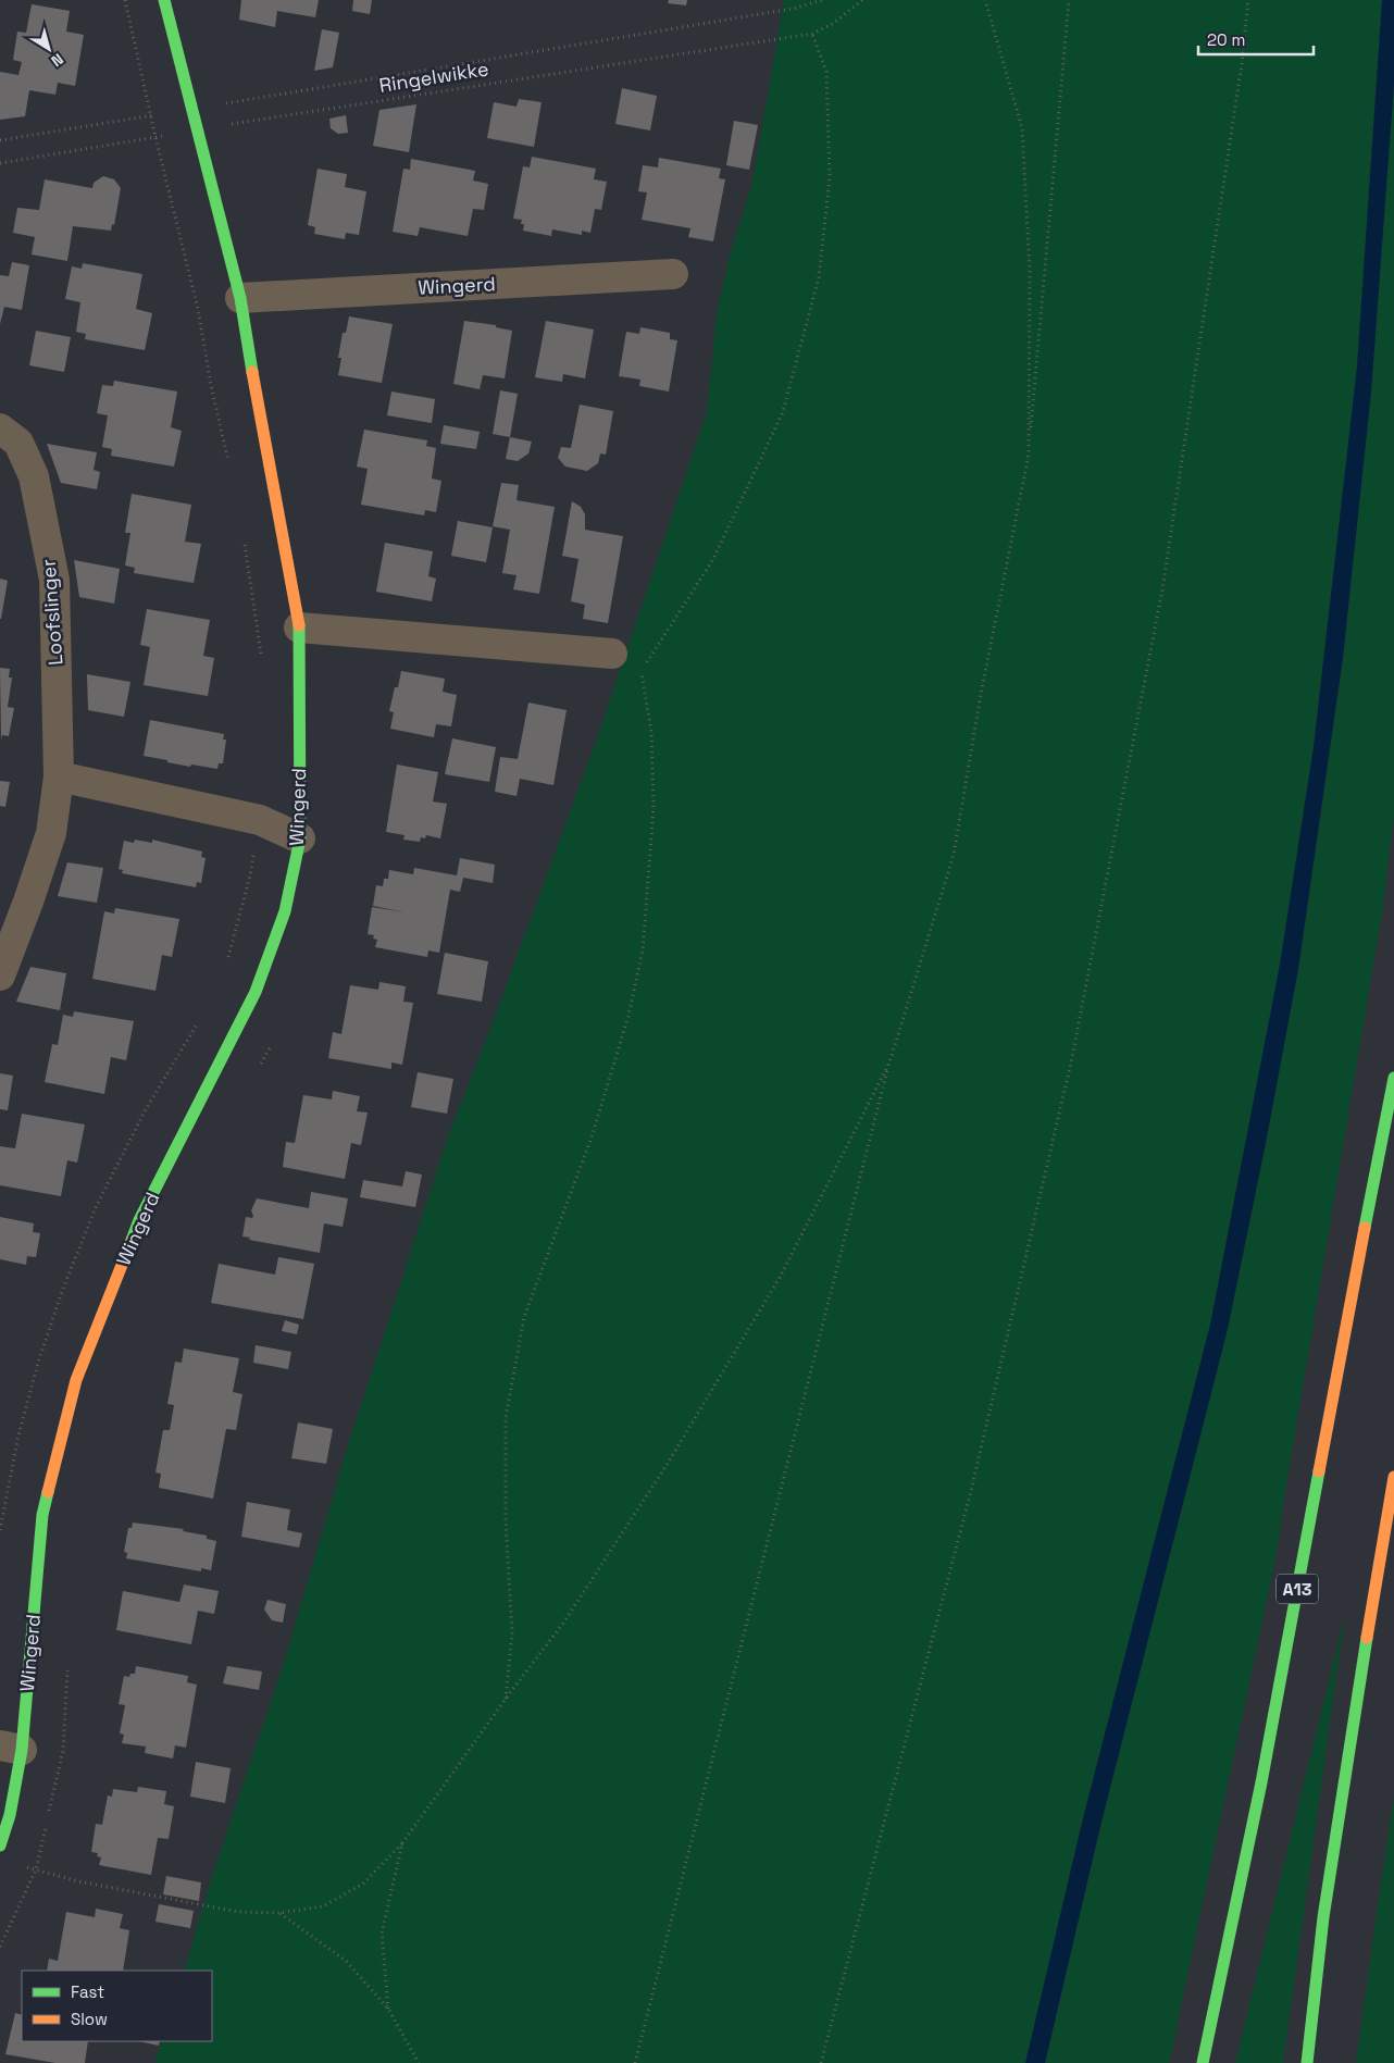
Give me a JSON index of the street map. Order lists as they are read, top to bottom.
{
  "streets": {
    "main road": ["Wingerd", "A13"],
    "street": ["Loofslinger"],
    "path": ["Ringelwikke"]
  },
  "crossings": [
    ["Ringelwikke", "Wingerd"]
  ],
  "legend": ["Fast", "Slow"],
  "scale_bar": "20 m",
  "north": "bottom right"
}
